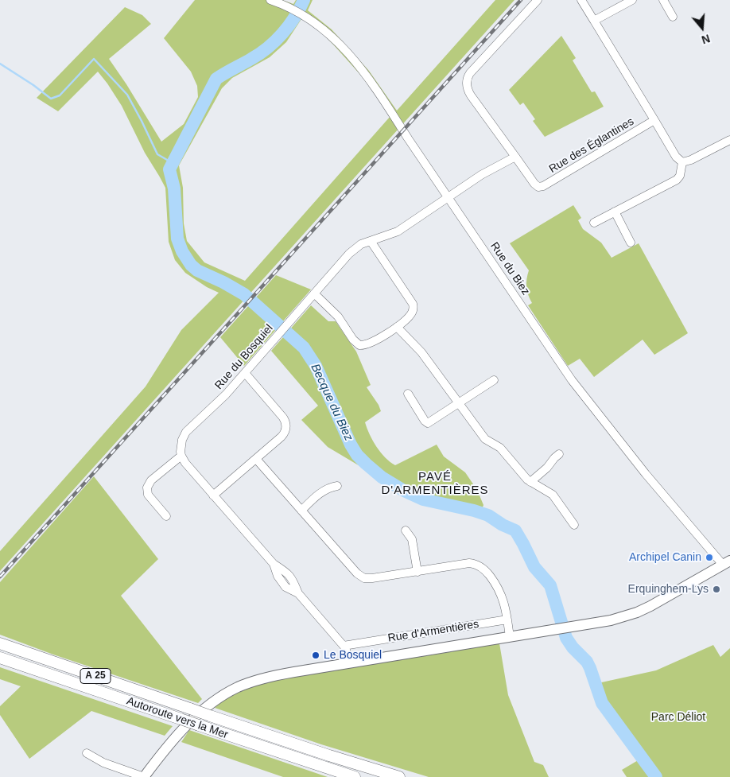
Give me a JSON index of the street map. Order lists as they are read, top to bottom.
{
  "streets": {
    "highway": ["A 25", "Autoroute vers la Mer"],
    "main road": ["Rue d'Armentières"],
    "street": ["Rue des Églantines", "Rue du Biez", "Rue du Bosquiel"]
  },
  "crossings": [
    ["Rue du Biez", "Rue du Bosquiel"],
    ["Rue du Biez", "Rue d'Armentières"]
  ],
  "districts": ["PAVÉ D'ARMENTIÈRES"],
  "water": ["Becque du Biez"],
  "parks": ["Parc Déliot"],
  "places": ["Archipel Canin", "Erquinghem-Lys", "Le Bosquiel"],
  "north": "bottom"
}
